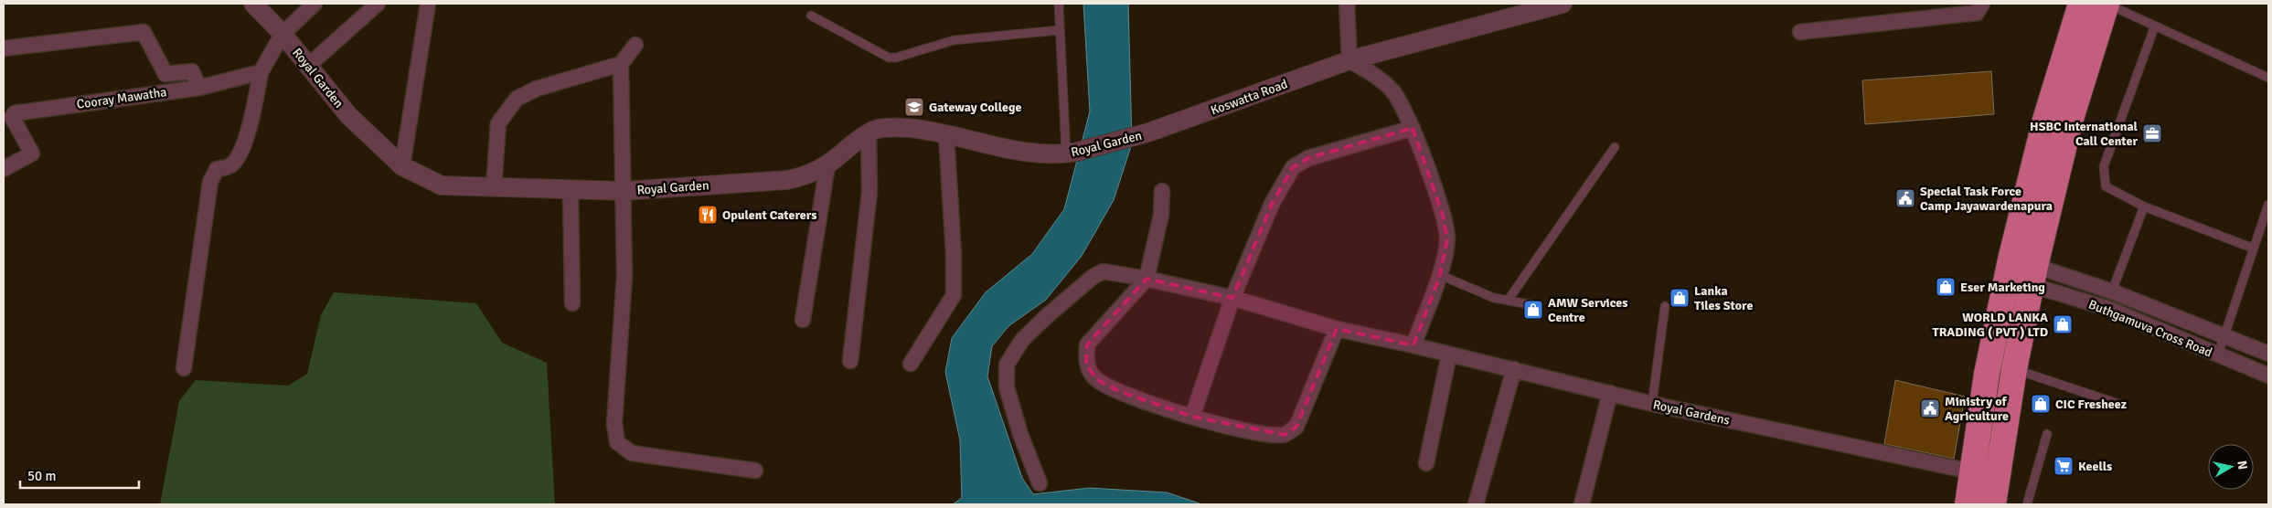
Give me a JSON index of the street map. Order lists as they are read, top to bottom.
{
  "streets": {
    "street": [
      "Royal Garden",
      "Koswatta Road",
      "Cooray Mawatha",
      "Buthgamuva Cross Road",
      "Royal Gardens"
    ]
  },
  "crossings": [
    ["Royal Garden", "Koswatta Road"]
  ],
  "places": {
    "school or university": ["Gateway College"],
    "office": ["HSBC International Call Center"],
    "public building": ["Special Task Force Camp Jayawardenapura", "Ministry of Agriculture"],
    "restaurant": ["Opulent Caterers"],
    "shop": [
      "Eser Marketing",
      "Lanka Tiles Store",
      "AMW Services Centre",
      "WORLD LANKA TRADING ( PVT ) LTD",
      "CIC Fresheez"
    ],
    "supermarket": ["Keells"]
  },
  "scale_bar": "50 m",
  "north": "right"
}
